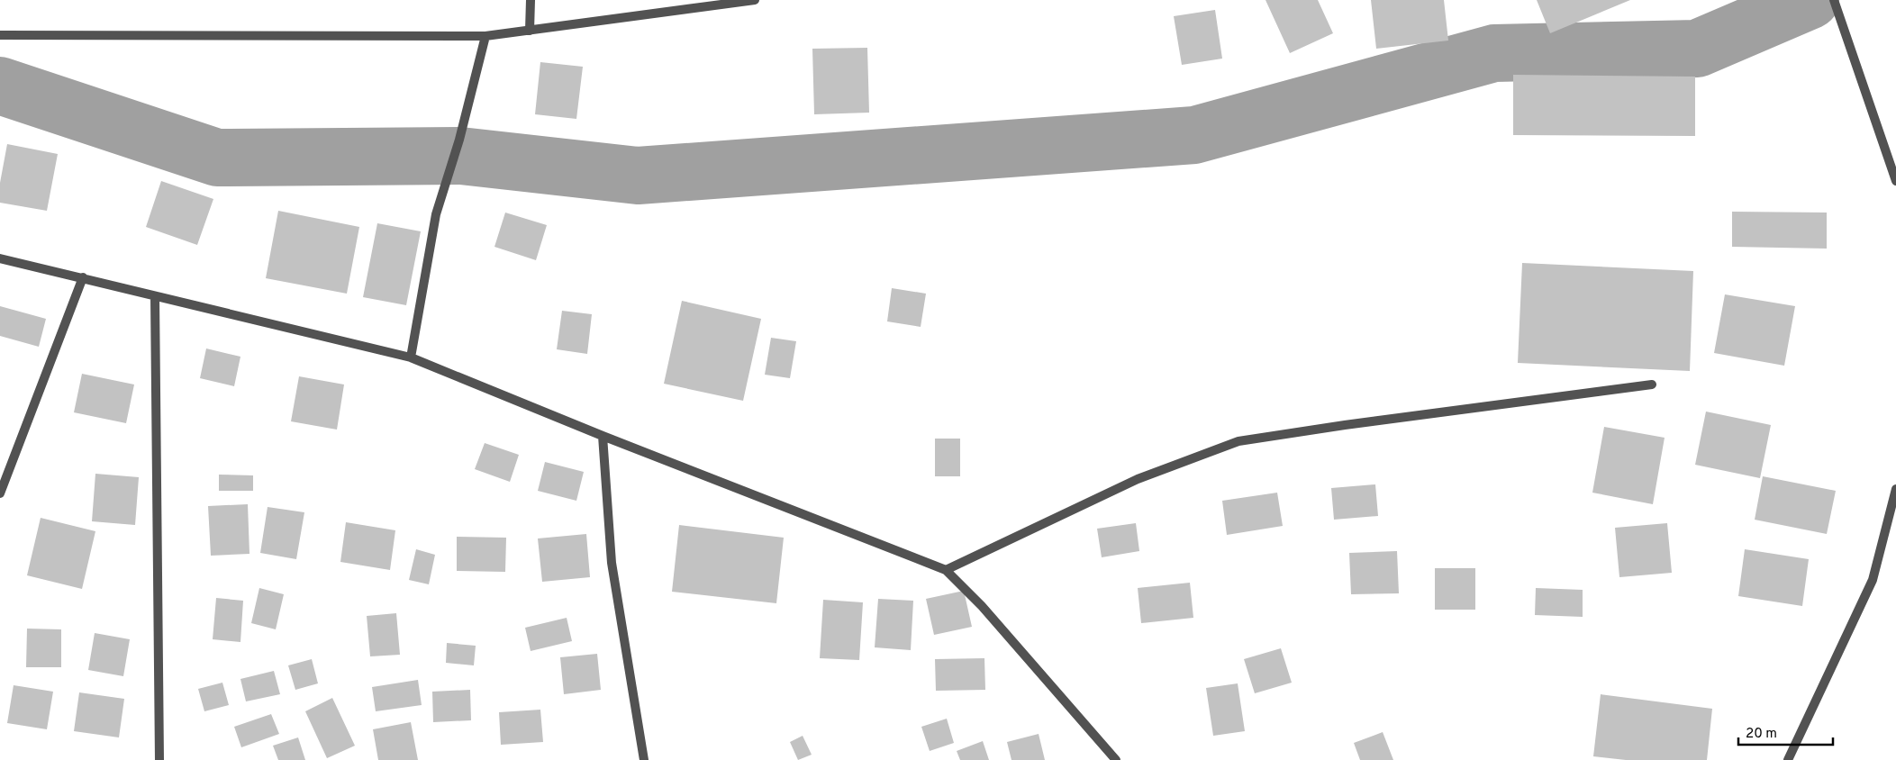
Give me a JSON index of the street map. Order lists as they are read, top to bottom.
{
  "scale_bar": "20 m"
}
